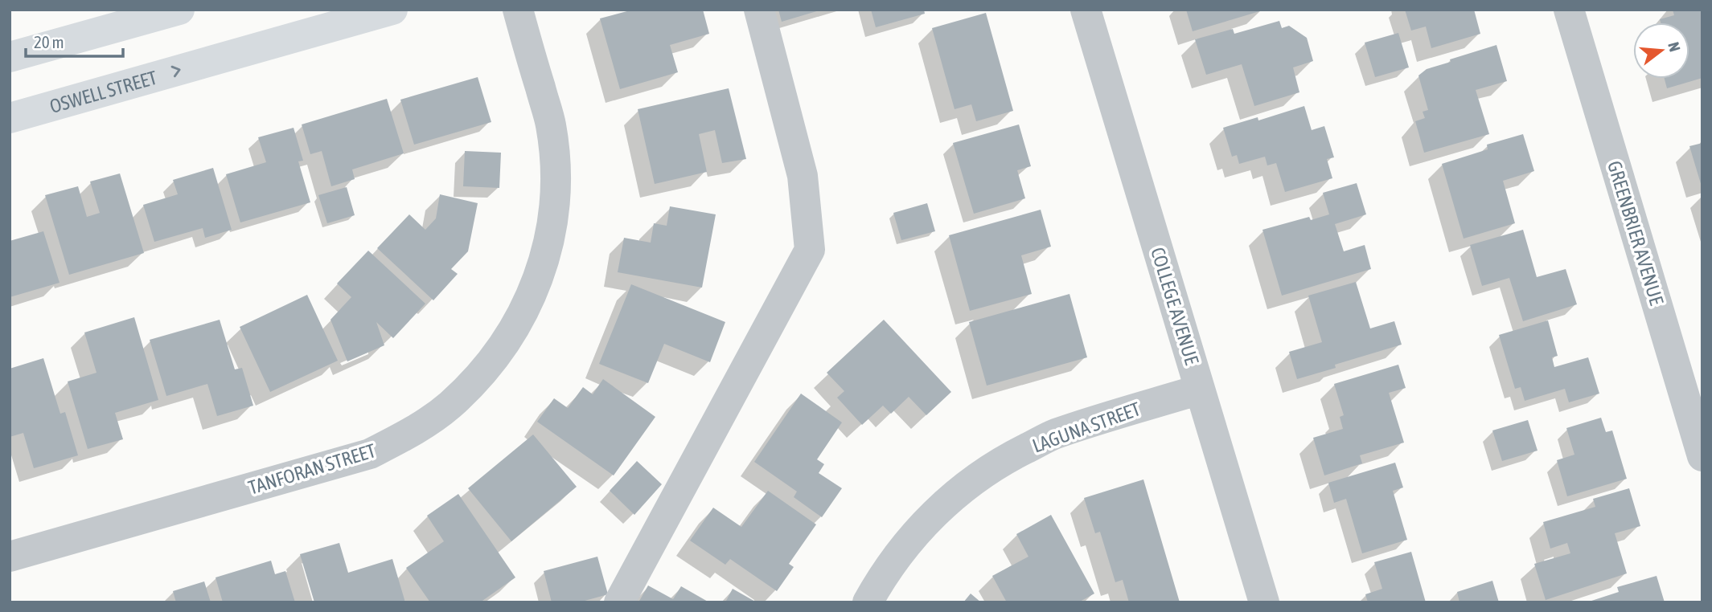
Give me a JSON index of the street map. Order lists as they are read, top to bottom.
{
  "streets": {
    "main road": ["OSWELL STREET"],
    "street": [
      "GREENBRIER AVENUE",
      "COLLEGE AVENUE",
      "LAGUNA STREET",
      "TANFORAN STREET"
    ]
  },
  "crossings": [
    ["COLLEGE AVENUE", "LAGUNA STREET"]
  ],
  "scale_bar": "20 m",
  "north": "right"
}
